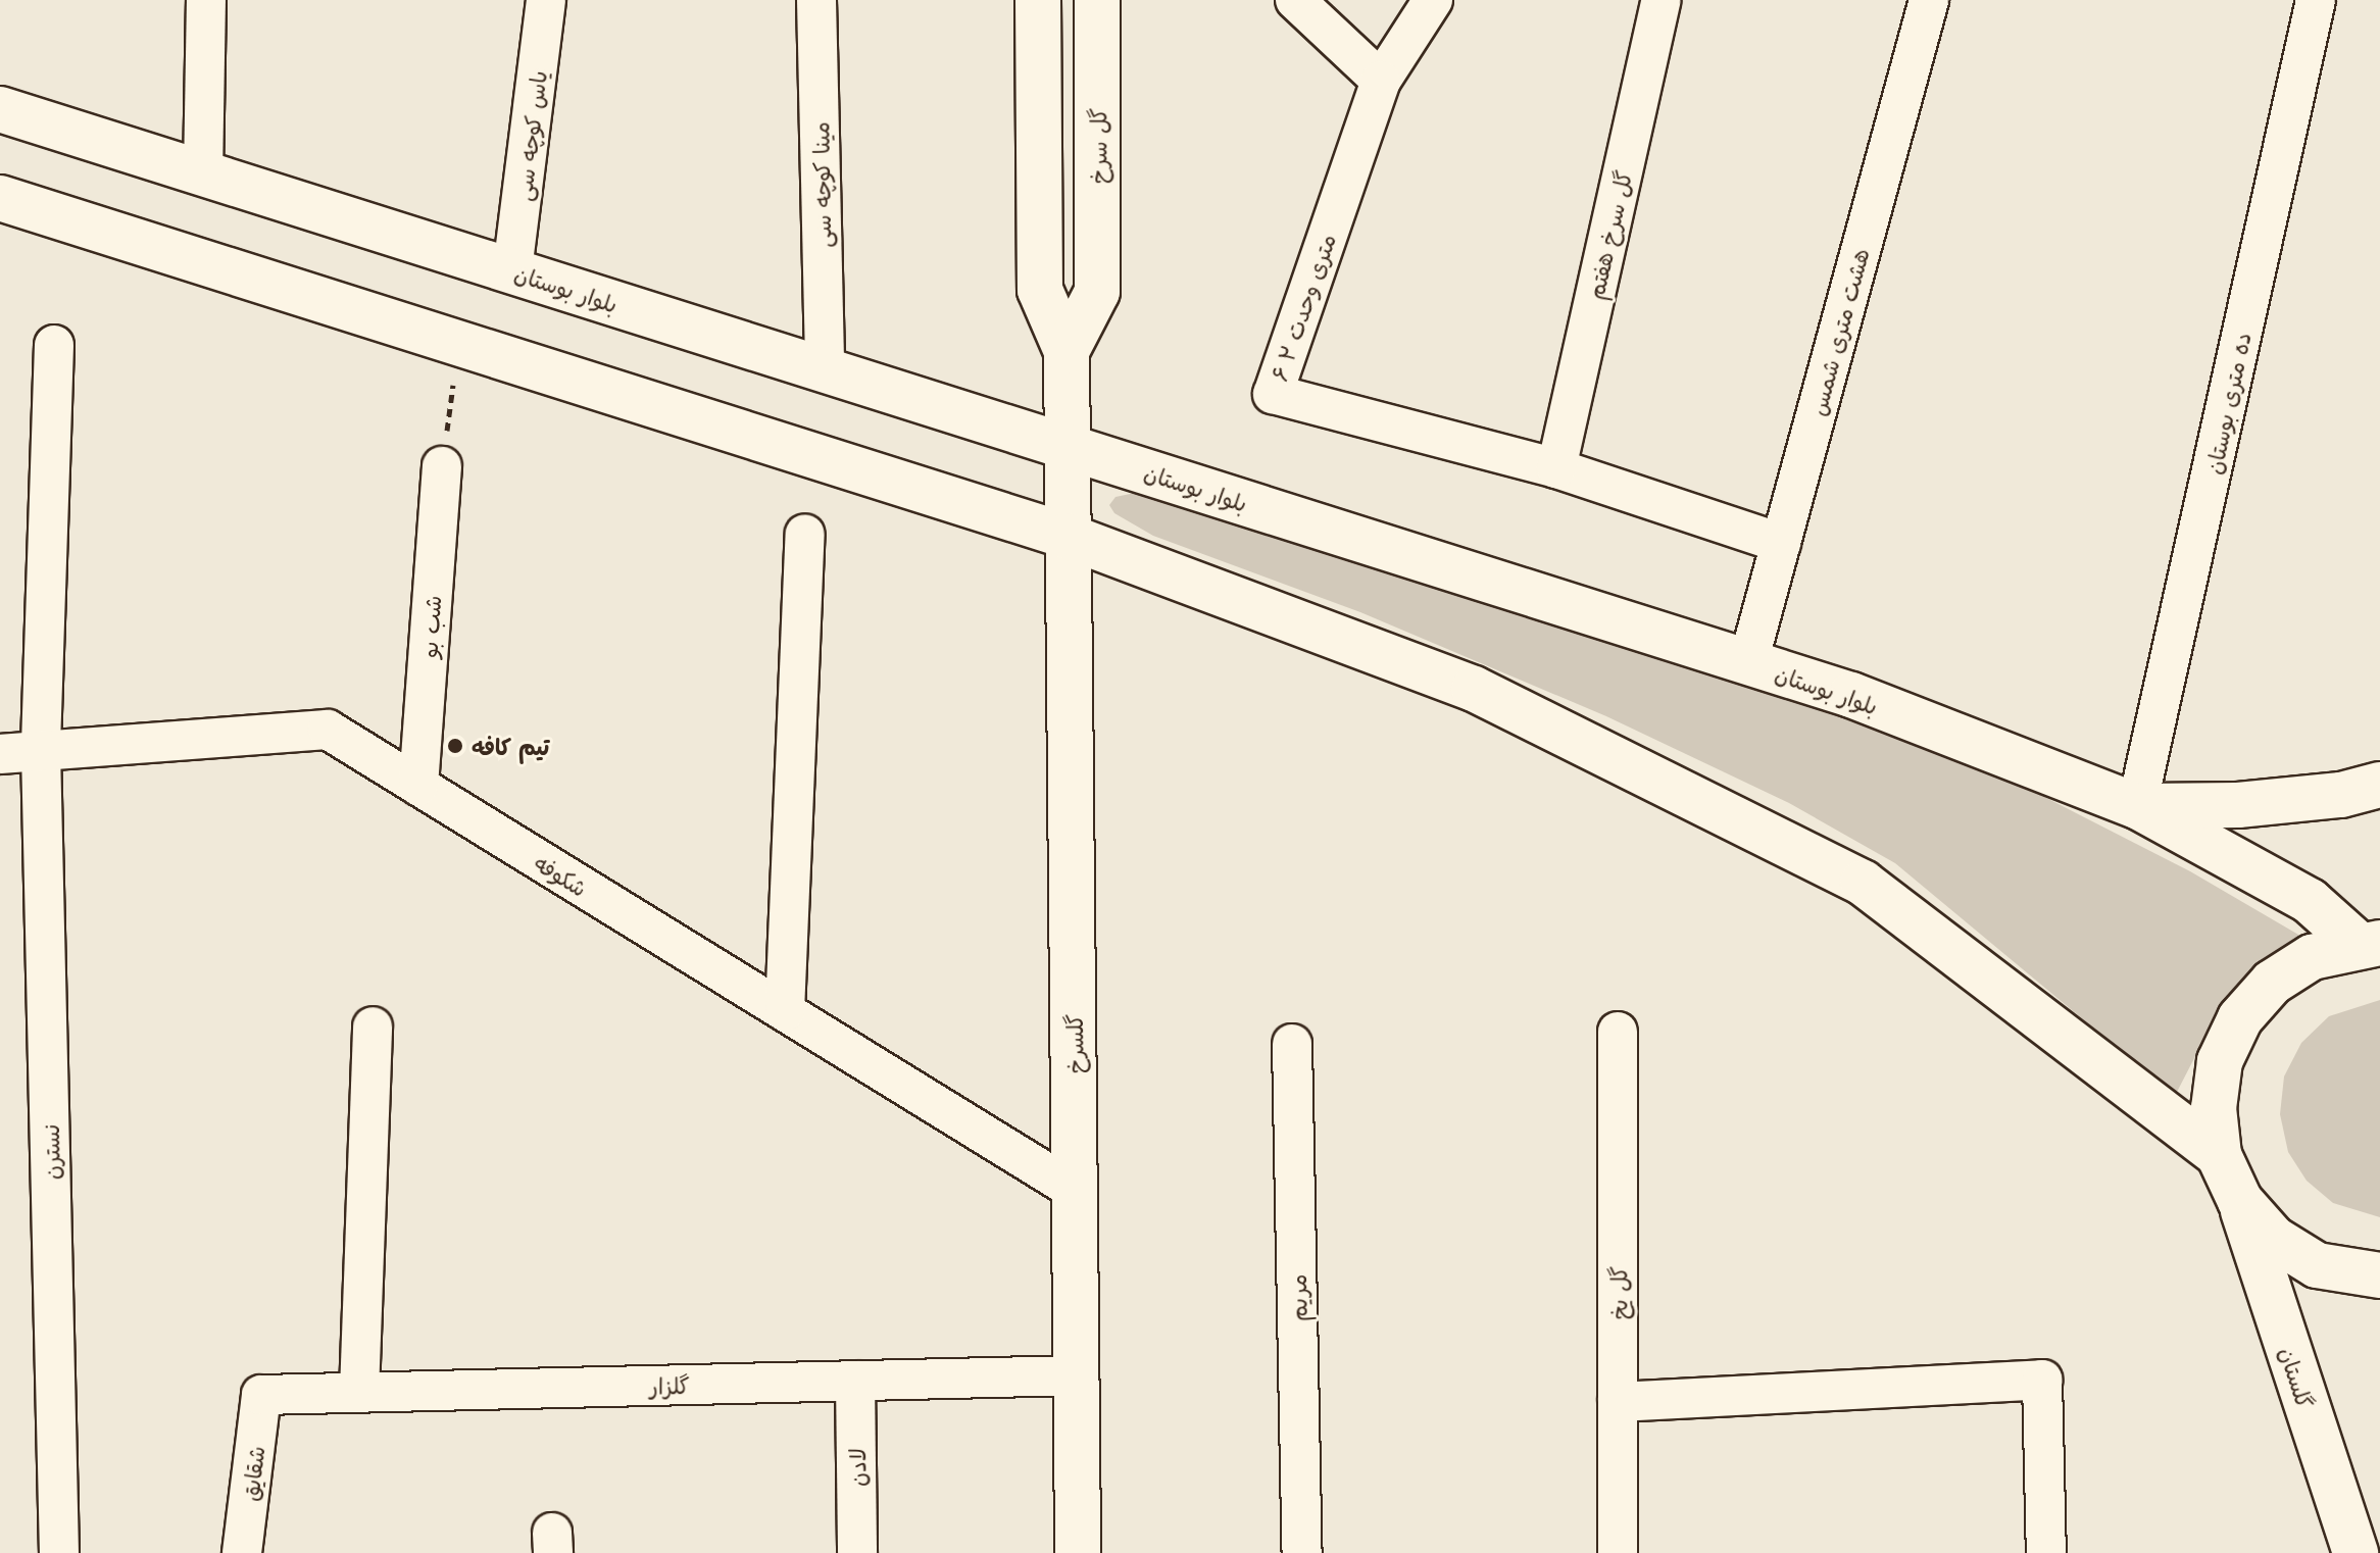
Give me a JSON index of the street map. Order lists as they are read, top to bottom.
{
  "streets": {
    "main road": [
      "گل سرخ",
      "بلوار بوستان",
      "گلسرخ",
      "گلستان"
    ],
    "street": [
      "یاس کوچه سی",
      "مینا کوچه سی",
      "گل سرخ هفتم",
      "۶ متری وحدت ۲",
      "هشت متری شمس",
      "ده متری بوستان",
      "شب بو",
      "شکوفه",
      "نسترن",
      "گل یخ",
      "مریم",
      "گلزار",
      "لادن",
      "شقایق"
    ]
  },
  "crossings": [
    ["یاس کوچه سی", "بلوار بوستان"],
    ["گل سرخ", "گلسرخ"],
    ["مینا کوچه سی", "بلوار بوستان"],
    ["گل سرخ هفتم", "۶ متری وحدت ۲"],
    ["بلوار بوستان", "هشت متری شمس"],
    ["بلوار بوستان", "ده متری بوستان"],
    ["بلوار بوستان", "گلسرخ"],
    ["شب بو", "شکوفه"],
    ["شکوفه", "گلسرخ"],
    ["شکوفه", "نسترن"],
    ["گلسرخ", "گلزار"],
    ["گلزار", "لادن"],
    ["گلزار", "شقایق"]
  ],
  "places": ["تیم کافه"]
}
